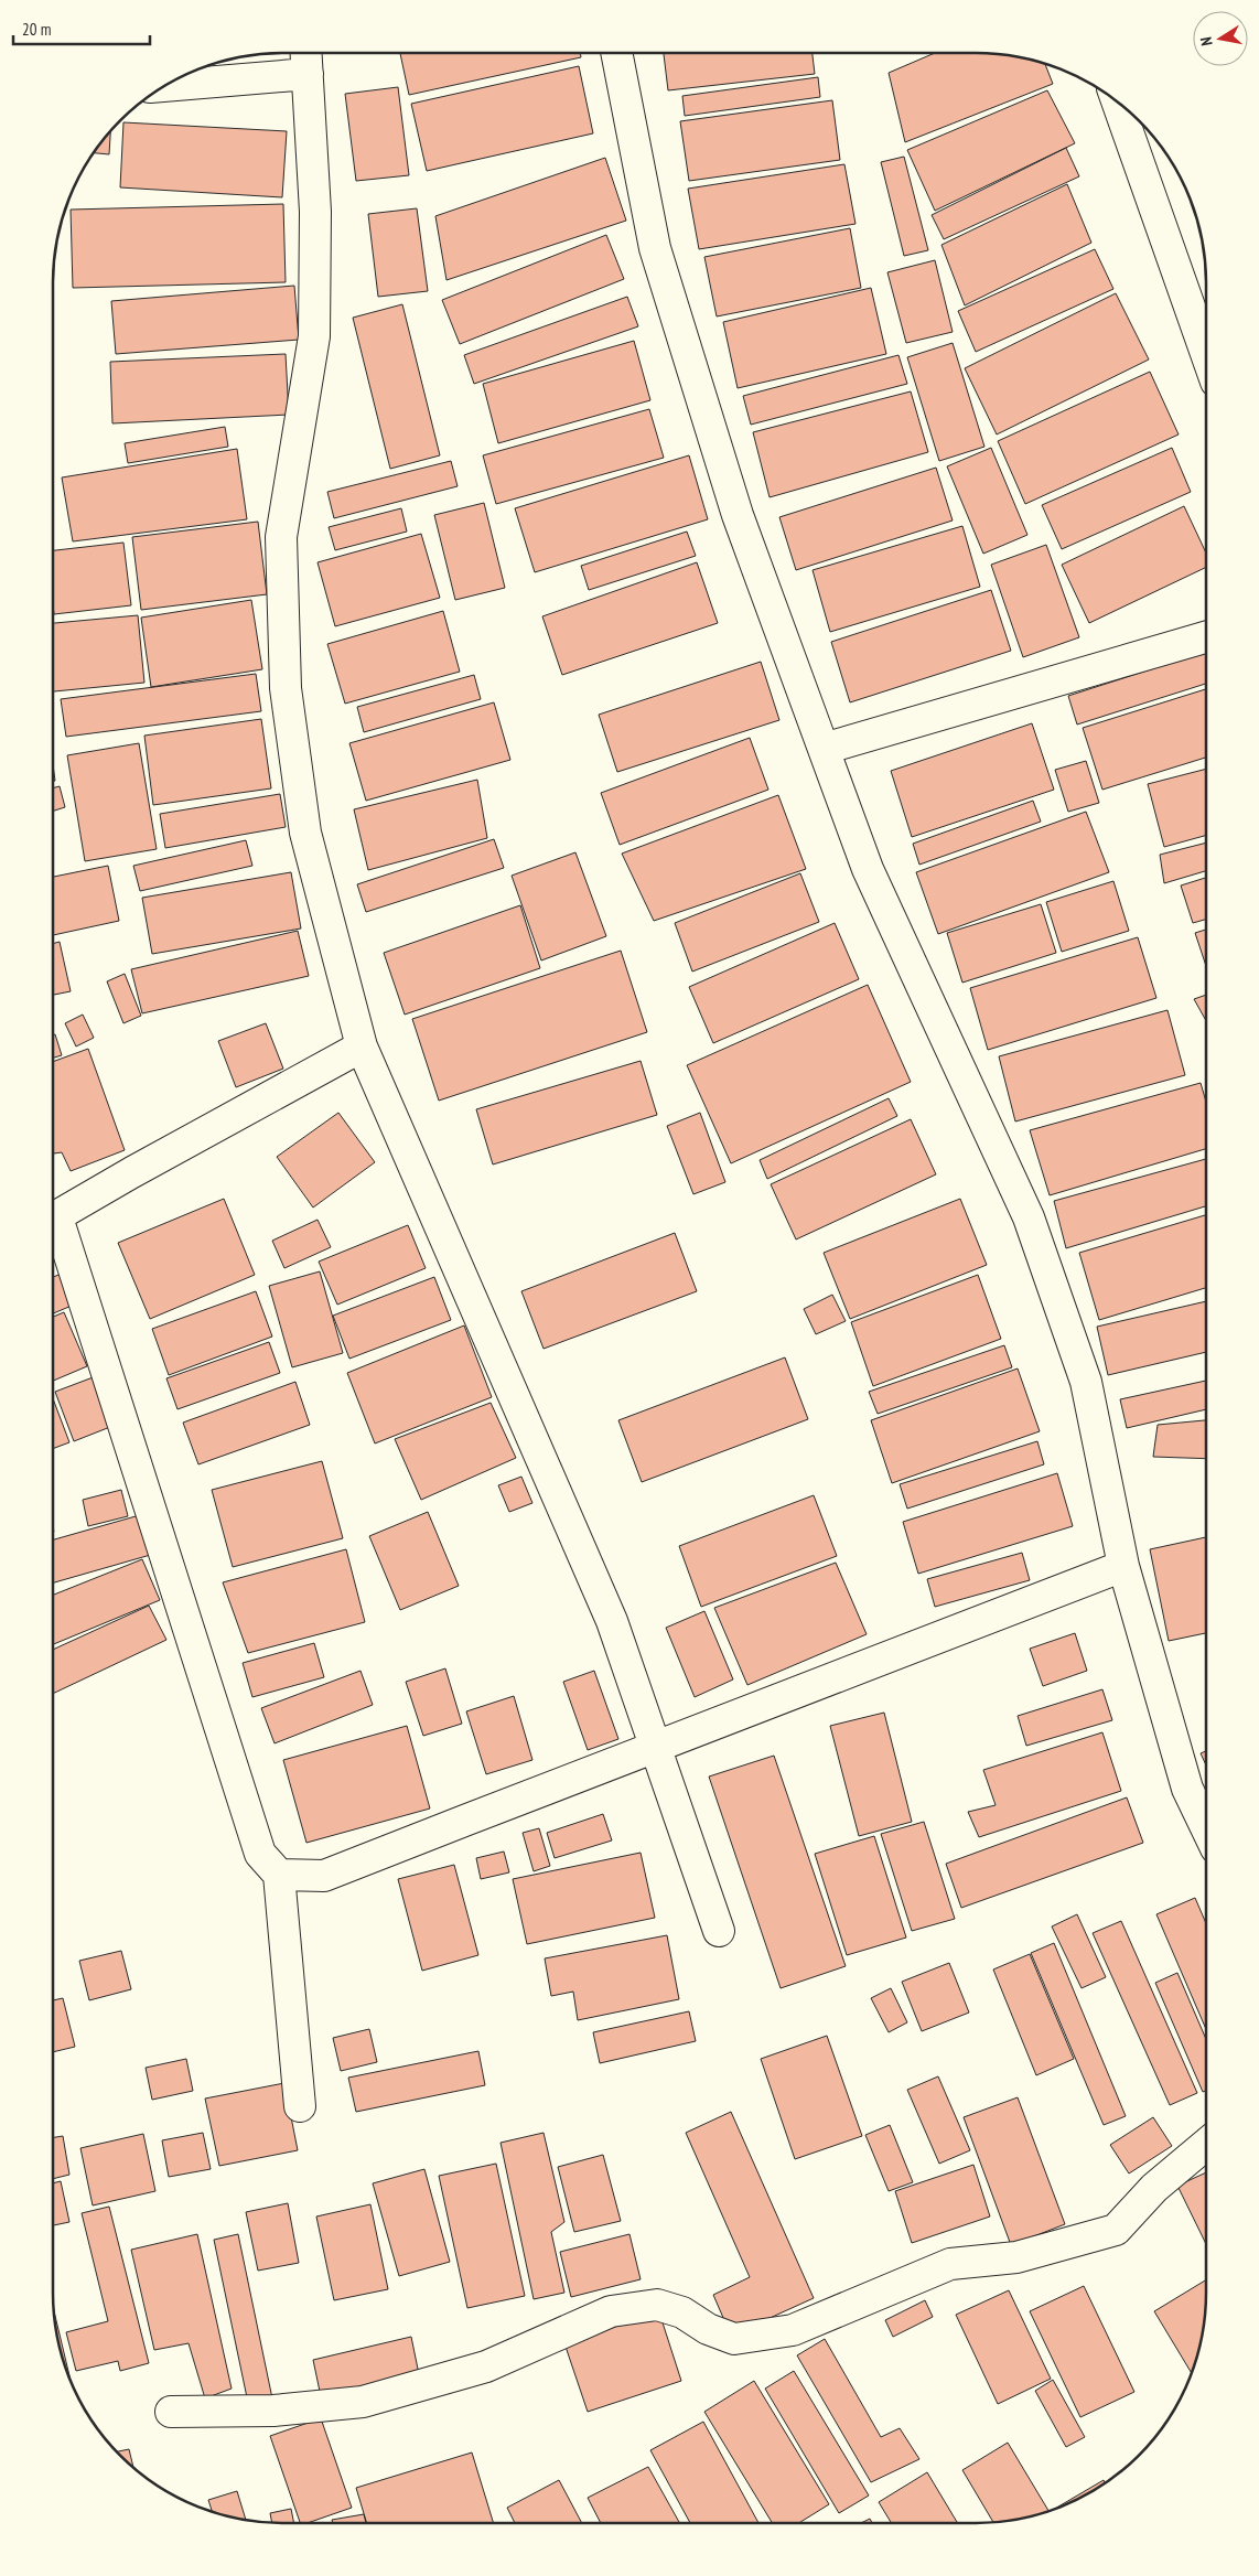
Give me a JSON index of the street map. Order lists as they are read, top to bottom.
{
  "scale_bar": "20 m",
  "north": "left"
}
